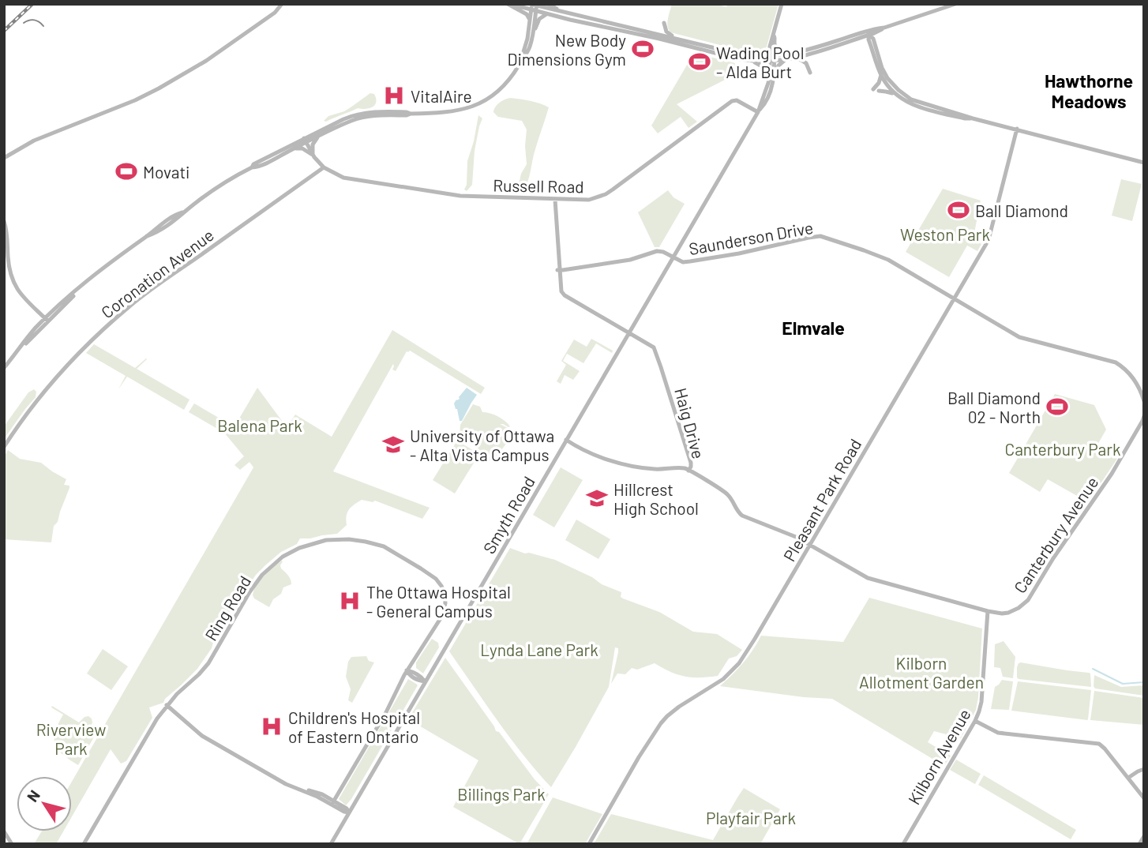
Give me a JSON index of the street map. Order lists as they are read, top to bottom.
{
  "streets": {
    "street": [
      "Russell Road",
      "Saunderson Drive",
      "Coronation Avenue",
      "Haig Drive",
      "Pleasant Park Road",
      "Smyth Road",
      "Canterbury Avenue",
      "Ring Road",
      "Kilborn Avenue"
    ]
  },
  "crossings": [
    ["Russell Road", "Coronation Avenue"],
    ["Russell Road", "Haig Drive"],
    ["Russell Road", "Smyth Road"],
    ["Saunderson Drive", "Haig Drive"],
    ["Saunderson Drive", "Pleasant Park Road"],
    ["Saunderson Drive", "Smyth Road"],
    ["Haig Drive", "Pleasant Park Road"],
    ["Haig Drive", "Smyth Road"],
    ["Haig Drive", "Canterbury Avenue"],
    ["Haig Drive", "Kilborn Avenue"],
    ["Canterbury Avenue", "Kilborn Avenue"]
  ],
  "districts": ["Hawthorne Meadows", "Elmvale"],
  "parks": [
    "Weston Park",
    "Balena Park",
    "Canterbury Park",
    "Lynda Lane Park",
    "Kilborn Allotment Garden",
    "Riverview Park",
    "Billings Park",
    "Playfair Park"
  ],
  "places": {
    "sports": [
      "New Body Dimensions Gym",
      "Wading Pool - Alda Burt",
      "Movati",
      "Ball Diamond",
      "Ball Diamond 02 - North"
    ],
    "hospital": ["VitalAire", "The Ottawa Hospital - General Campus", "Children's Hospital of Eastern Ontario"],
    "school or university": ["University of Ottawa - Alta Vista Campus", "Hillcrest High School"]
  },
  "north": "top left"
}
